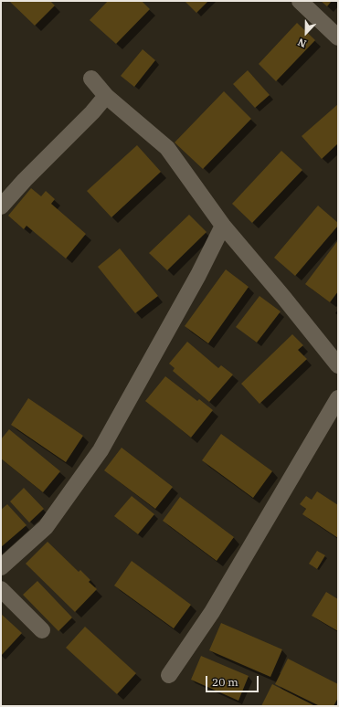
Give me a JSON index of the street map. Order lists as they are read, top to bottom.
{
  "scale_bar": "20 m",
  "north": "bottom"
}
